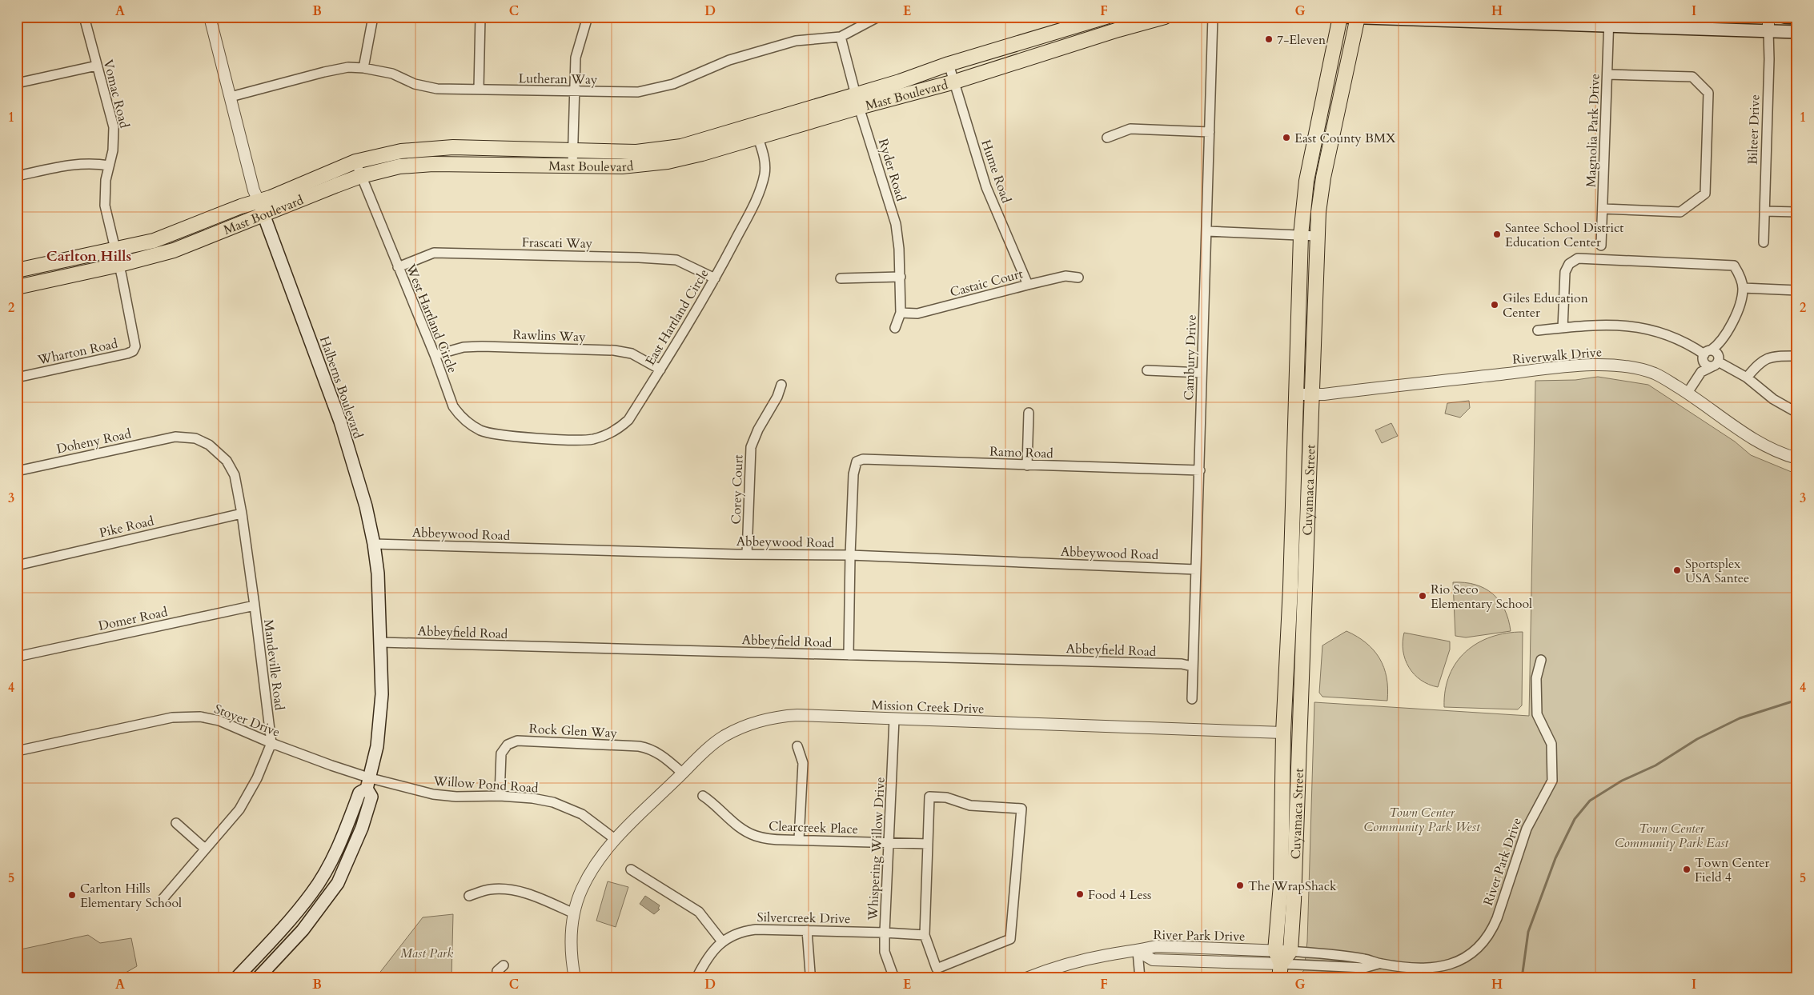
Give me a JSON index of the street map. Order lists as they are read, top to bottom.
{
  "streets": {
    "main road": ["Mast Boulevard", "Halberns Boulevard", "Cuyamaca Street"],
    "street": [
      "Lutheran Way",
      "Vomac Road",
      "Bilteer Drive",
      "Magnolia Park Drive",
      "Ryder Road",
      "Hume Road",
      "Frascati Way",
      "Castaic Court",
      "East Hartland Circle",
      "West Hartland Circle",
      "Rawlins Way",
      "Wharton Road",
      "Riverwalk Drive",
      "Cambury Drive",
      "Doheny Road",
      "Ramo Road",
      "Corey Court",
      "Pike Road",
      "Abbeywood Road",
      "Domer Road",
      "Abbeyfield Road",
      "Mandeville Road",
      "Mission Creek Drive",
      "Stoyer Drive",
      "Rock Glen Way",
      "Willow Pond Road",
      "Clearcreek Place",
      "Whispering Willow Drive",
      "River Park Drive",
      "Silvercreek Drive"
    ]
  },
  "crossings": [
    ["Lutheran Way", "Ryder Road"],
    ["Lutheran Way", "Halberns Boulevard"],
    ["Vomac Road", "Mast Boulevard"],
    ["Vomac Road", "Wharton Road"],
    ["Mast Boulevard", "Ryder Road"],
    ["Mast Boulevard", "Hume Road"],
    ["Mast Boulevard", "East Hartland Circle"],
    ["Mast Boulevard", "West Hartland Circle"],
    ["Mast Boulevard", "Halberns Boulevard"],
    ["Ryder Road", "Castaic Court"],
    ["Hume Road", "Castaic Court"],
    ["Frascati Way", "East Hartland Circle"],
    ["Frascati Way", "West Hartland Circle"],
    ["East Hartland Circle", "West Hartland Circle"],
    ["East Hartland Circle", "Rawlins Way"],
    ["West Hartland Circle", "Rawlins Way"],
    ["Riverwalk Drive", "Cuyamaca Street"],
    ["Cambury Drive", "Ramo Road"],
    ["Cambury Drive", "Abbeywood Road"],
    ["Cambury Drive", "Abbeyfield Road"],
    ["Halberns Boulevard", "Abbeywood Road"],
    ["Halberns Boulevard", "Abbeyfield Road"],
    ["Halberns Boulevard", "Stoyer Drive"],
    ["Halberns Boulevard", "Willow Pond Road"],
    ["Doheny Road", "Mandeville Road"],
    ["Ramo Road", "Abbeywood Road"],
    ["Corey Court", "Abbeywood Road"],
    ["Cuyamaca Street", "Mission Creek Drive"],
    ["Cuyamaca Street", "River Park Drive"],
    ["Pike Road", "Mandeville Road"],
    ["Domer Road", "Mandeville Road"],
    ["Mandeville Road", "Stoyer Drive"],
    ["Mission Creek Drive", "Rock Glen Way"],
    ["Mission Creek Drive", "Willow Pond Road"],
    ["Mission Creek Drive", "Whispering Willow Drive"],
    ["Stoyer Drive", "Willow Pond Road"],
    ["Rock Glen Way", "Willow Pond Road"],
    ["Clearcreek Place", "Whispering Willow Drive"],
    ["Whispering Willow Drive", "Silvercreek Drive"]
  ],
  "districts": ["Carlton Hills"],
  "parks": ["Town Center Community Park West", "Town Center Community Park East", "Mast Park"],
  "places": [
    "7-Eleven",
    "East County BMX",
    "Santee School District Education Center",
    "Giles Education Center",
    "Sportsplex USA Santee",
    "Rio Seco Elementary School",
    "Town Center Field 4",
    "The WrapShack",
    "Food 4 Less",
    "Carlton Hills Elementary School"
  ],
  "grid": {
    "columns": [
      "A",
      "B",
      "C",
      "D",
      "E",
      "F",
      "G",
      "H",
      "I"
    ],
    "rows": [
      "1",
      "2",
      "3",
      "4",
      "5"
    ]
  }
}
